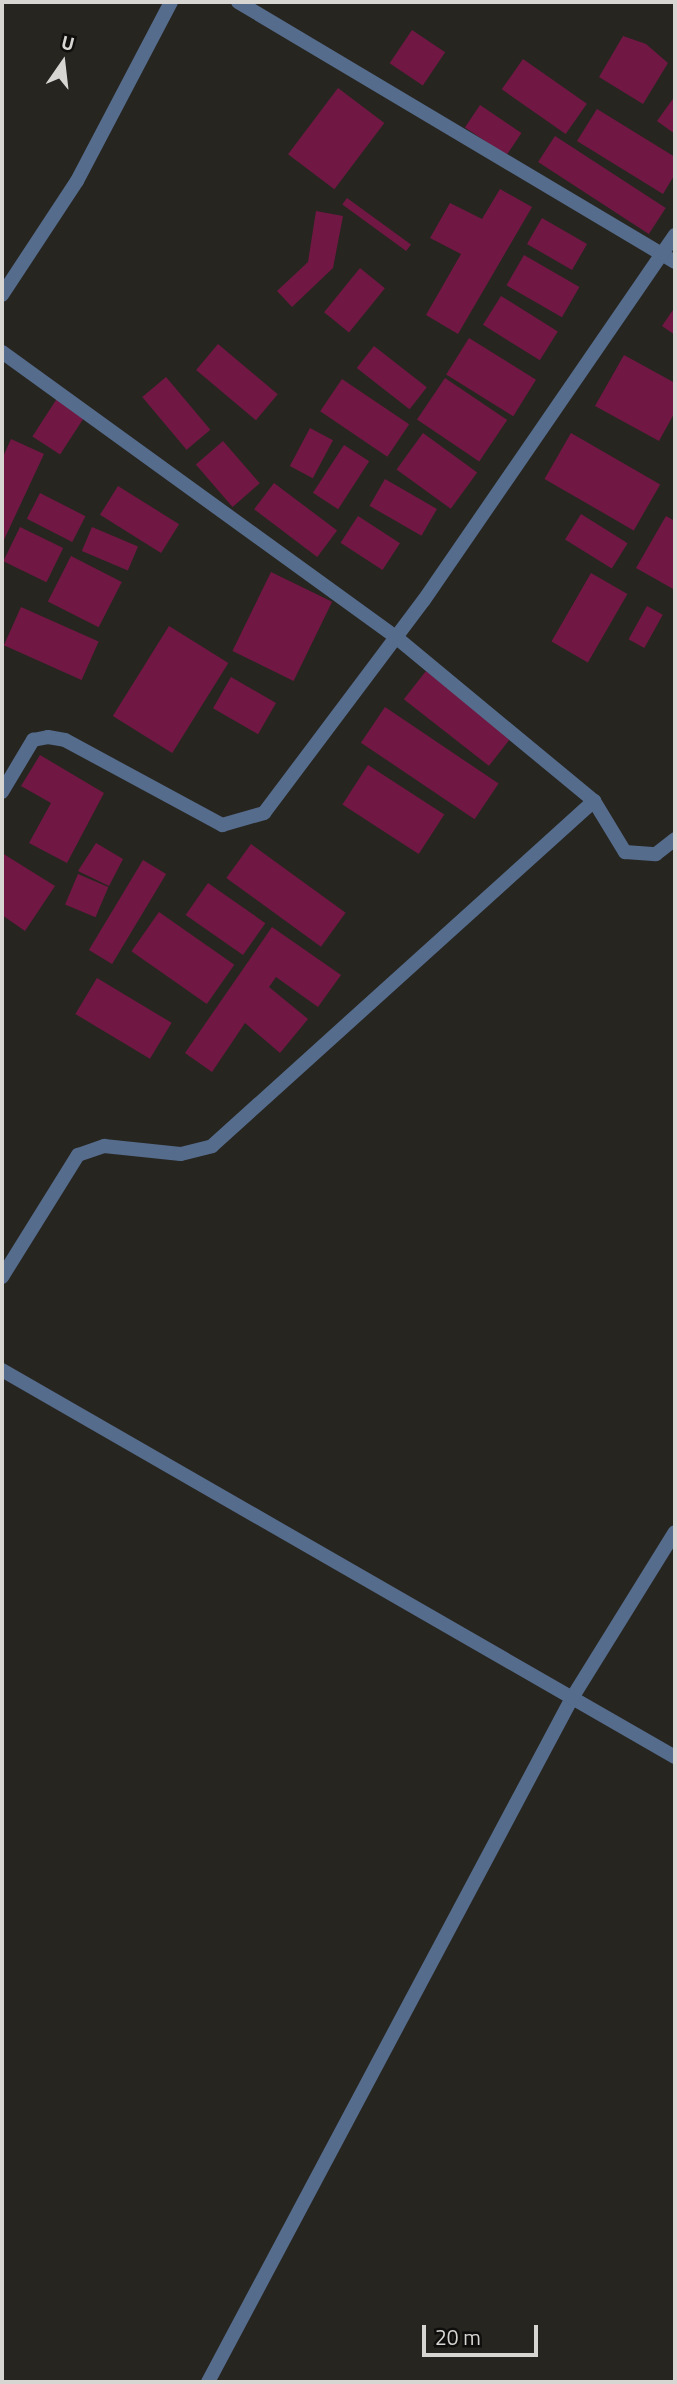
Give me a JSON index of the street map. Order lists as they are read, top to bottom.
{
  "scale_bar": "20 m",
  "north": "top"
}
